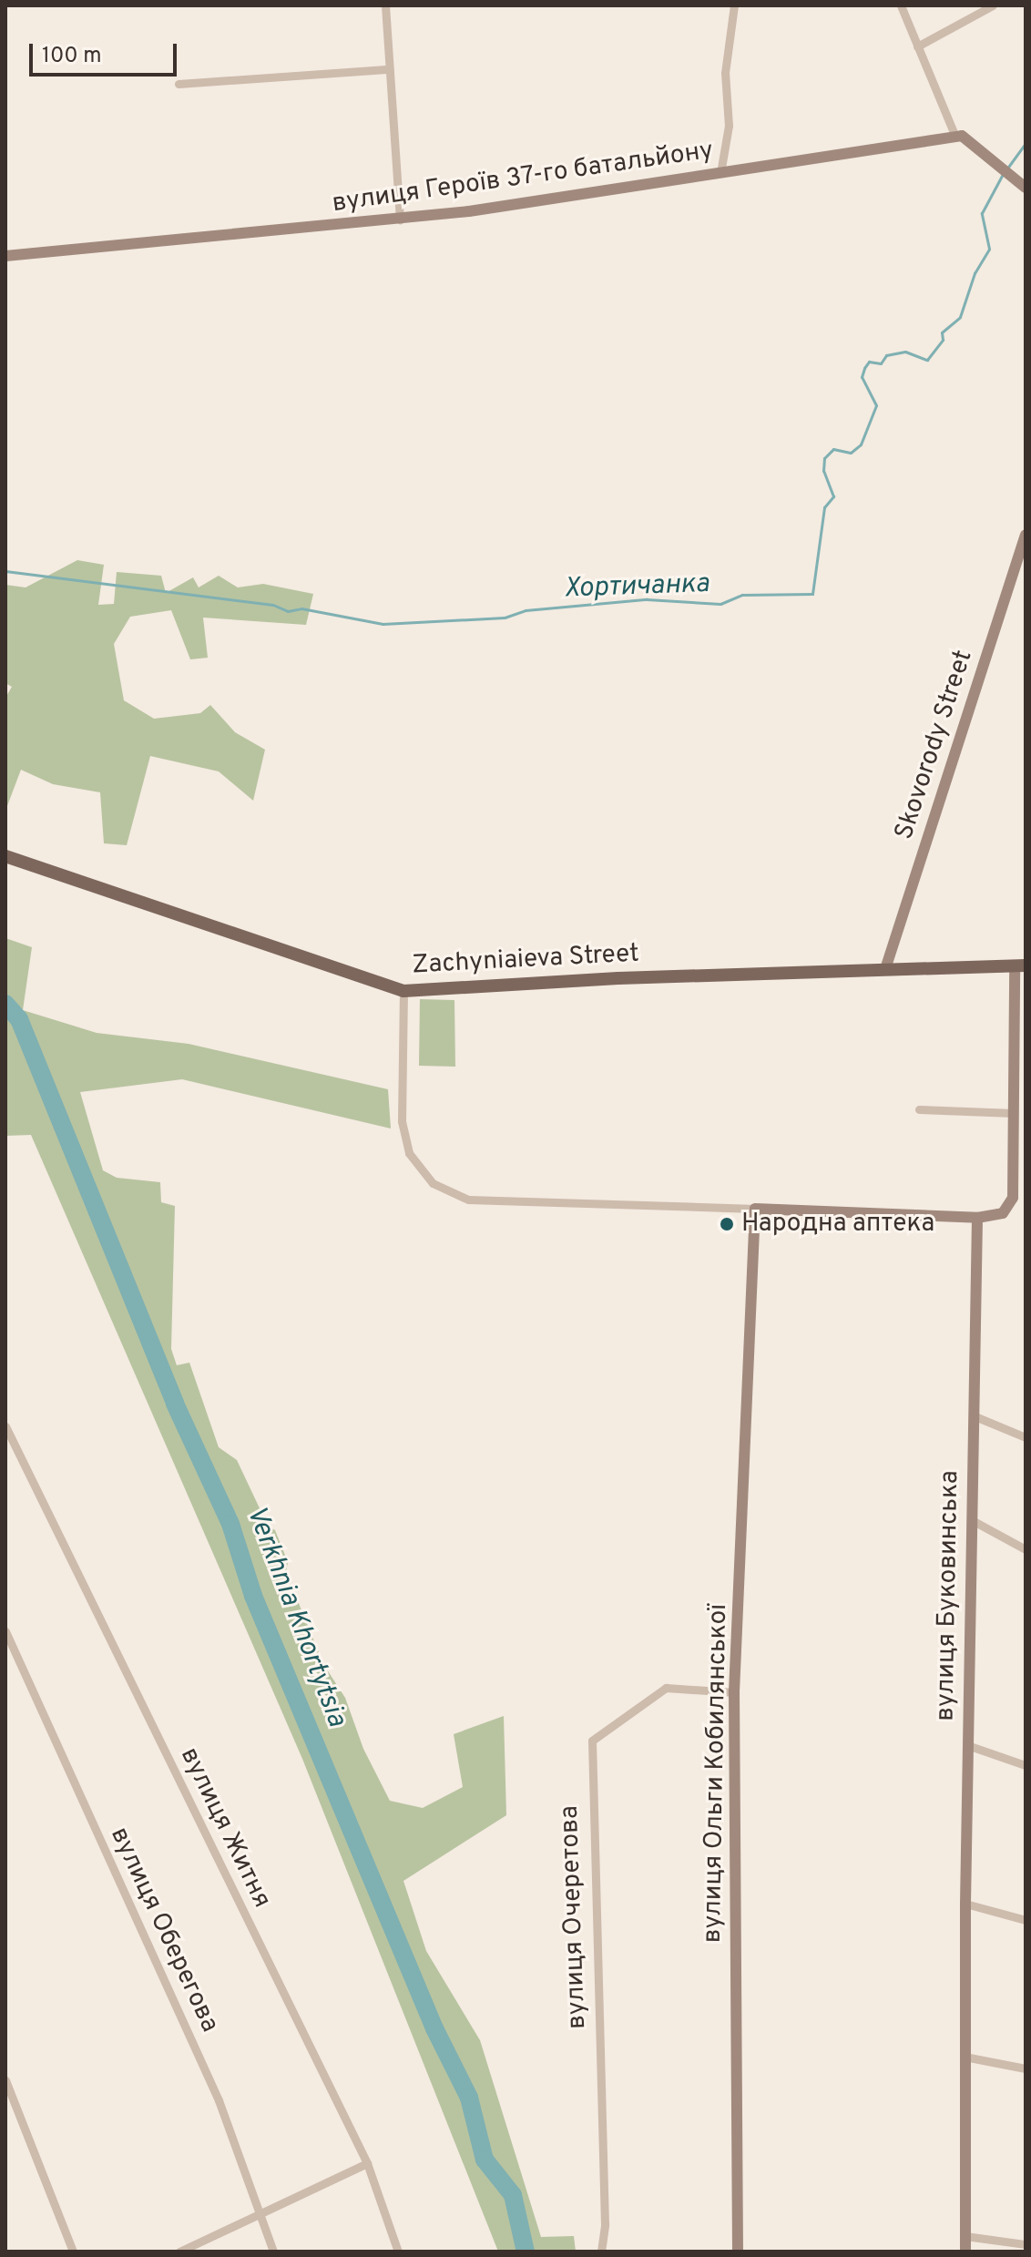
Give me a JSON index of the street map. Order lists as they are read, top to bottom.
{
  "streets": {
    "main road": ["Zachyniaieva Street"],
    "street": [
      "вулиця Героїв 37-го батальйону",
      "Skovorody Street",
      "вулиця Буковинська",
      "вулиця Ольги Кобилянської",
      "вулиця Житня",
      "вулиця Очеретова",
      "вулиця Оберегова"
    ]
  },
  "crossings": [
    ["Skovorody Street", "Zachyniaieva Street"],
    ["вулиця Ольги Кобилянської", "вулиця Очеретова"]
  ],
  "water": ["Хортичанка", "Verkhnia Khortytsia"],
  "places": ["Народна аптека"],
  "scale_bar": "100 m"
}
